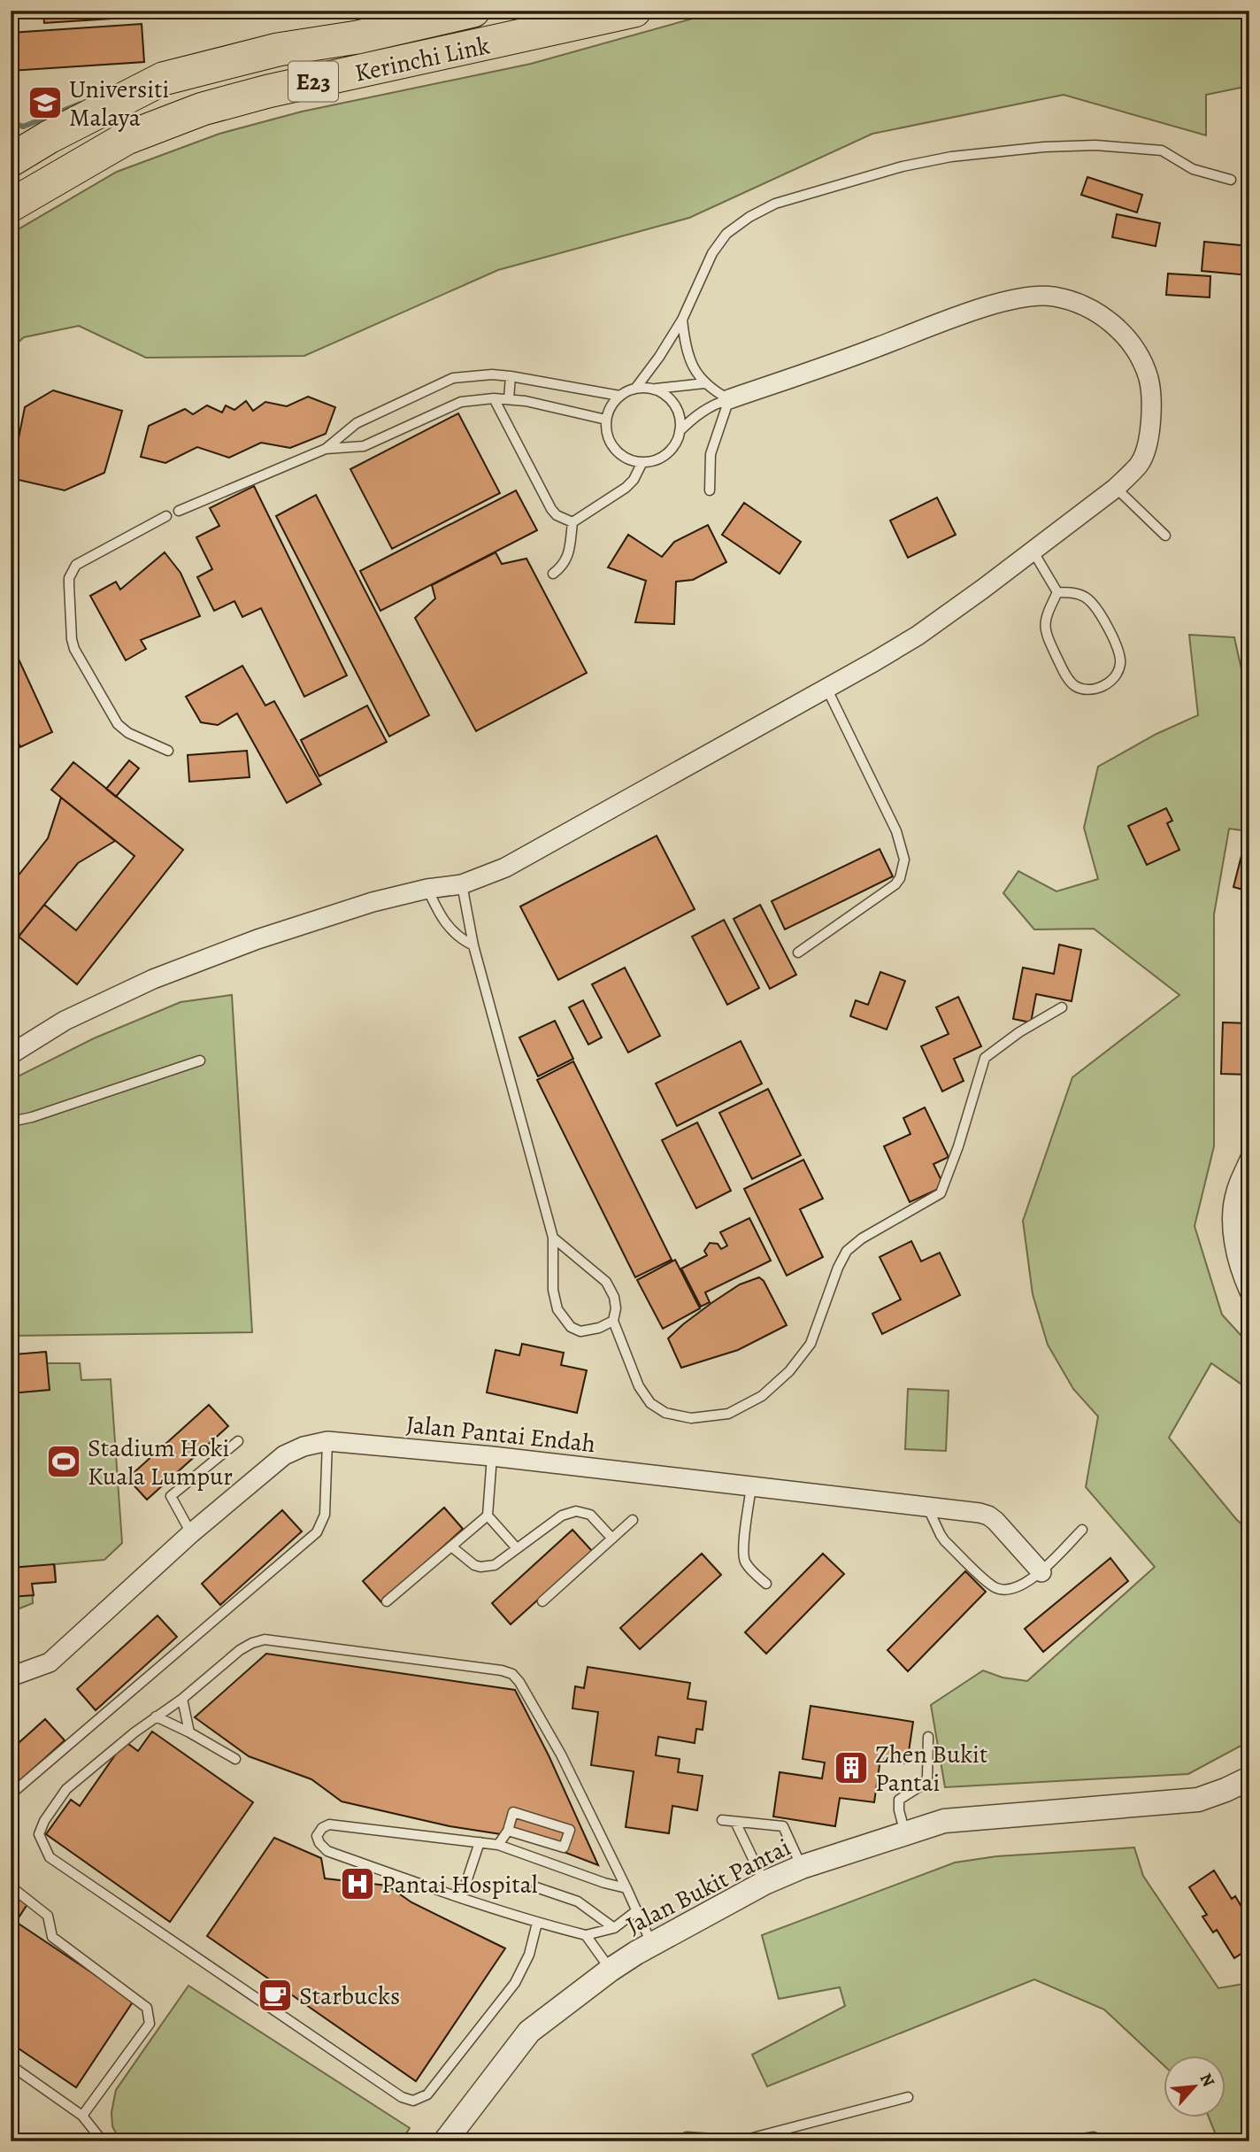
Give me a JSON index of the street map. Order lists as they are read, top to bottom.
{
  "streets": {
    "highway": ["Kerinchi Link", "E23"],
    "street": ["Jalan Pantai Endah", "Jalan Bukit Pantai"]
  },
  "places": {
    "school or university": ["Universiti Malaya"],
    "sports": ["Stadium Hoki Kuala Lumpur"],
    "building": ["Zhen Bukit Pantai"],
    "hospital": ["Pantai Hospital"],
    "cafe": ["Starbucks"]
  },
  "north": "top right"
}
